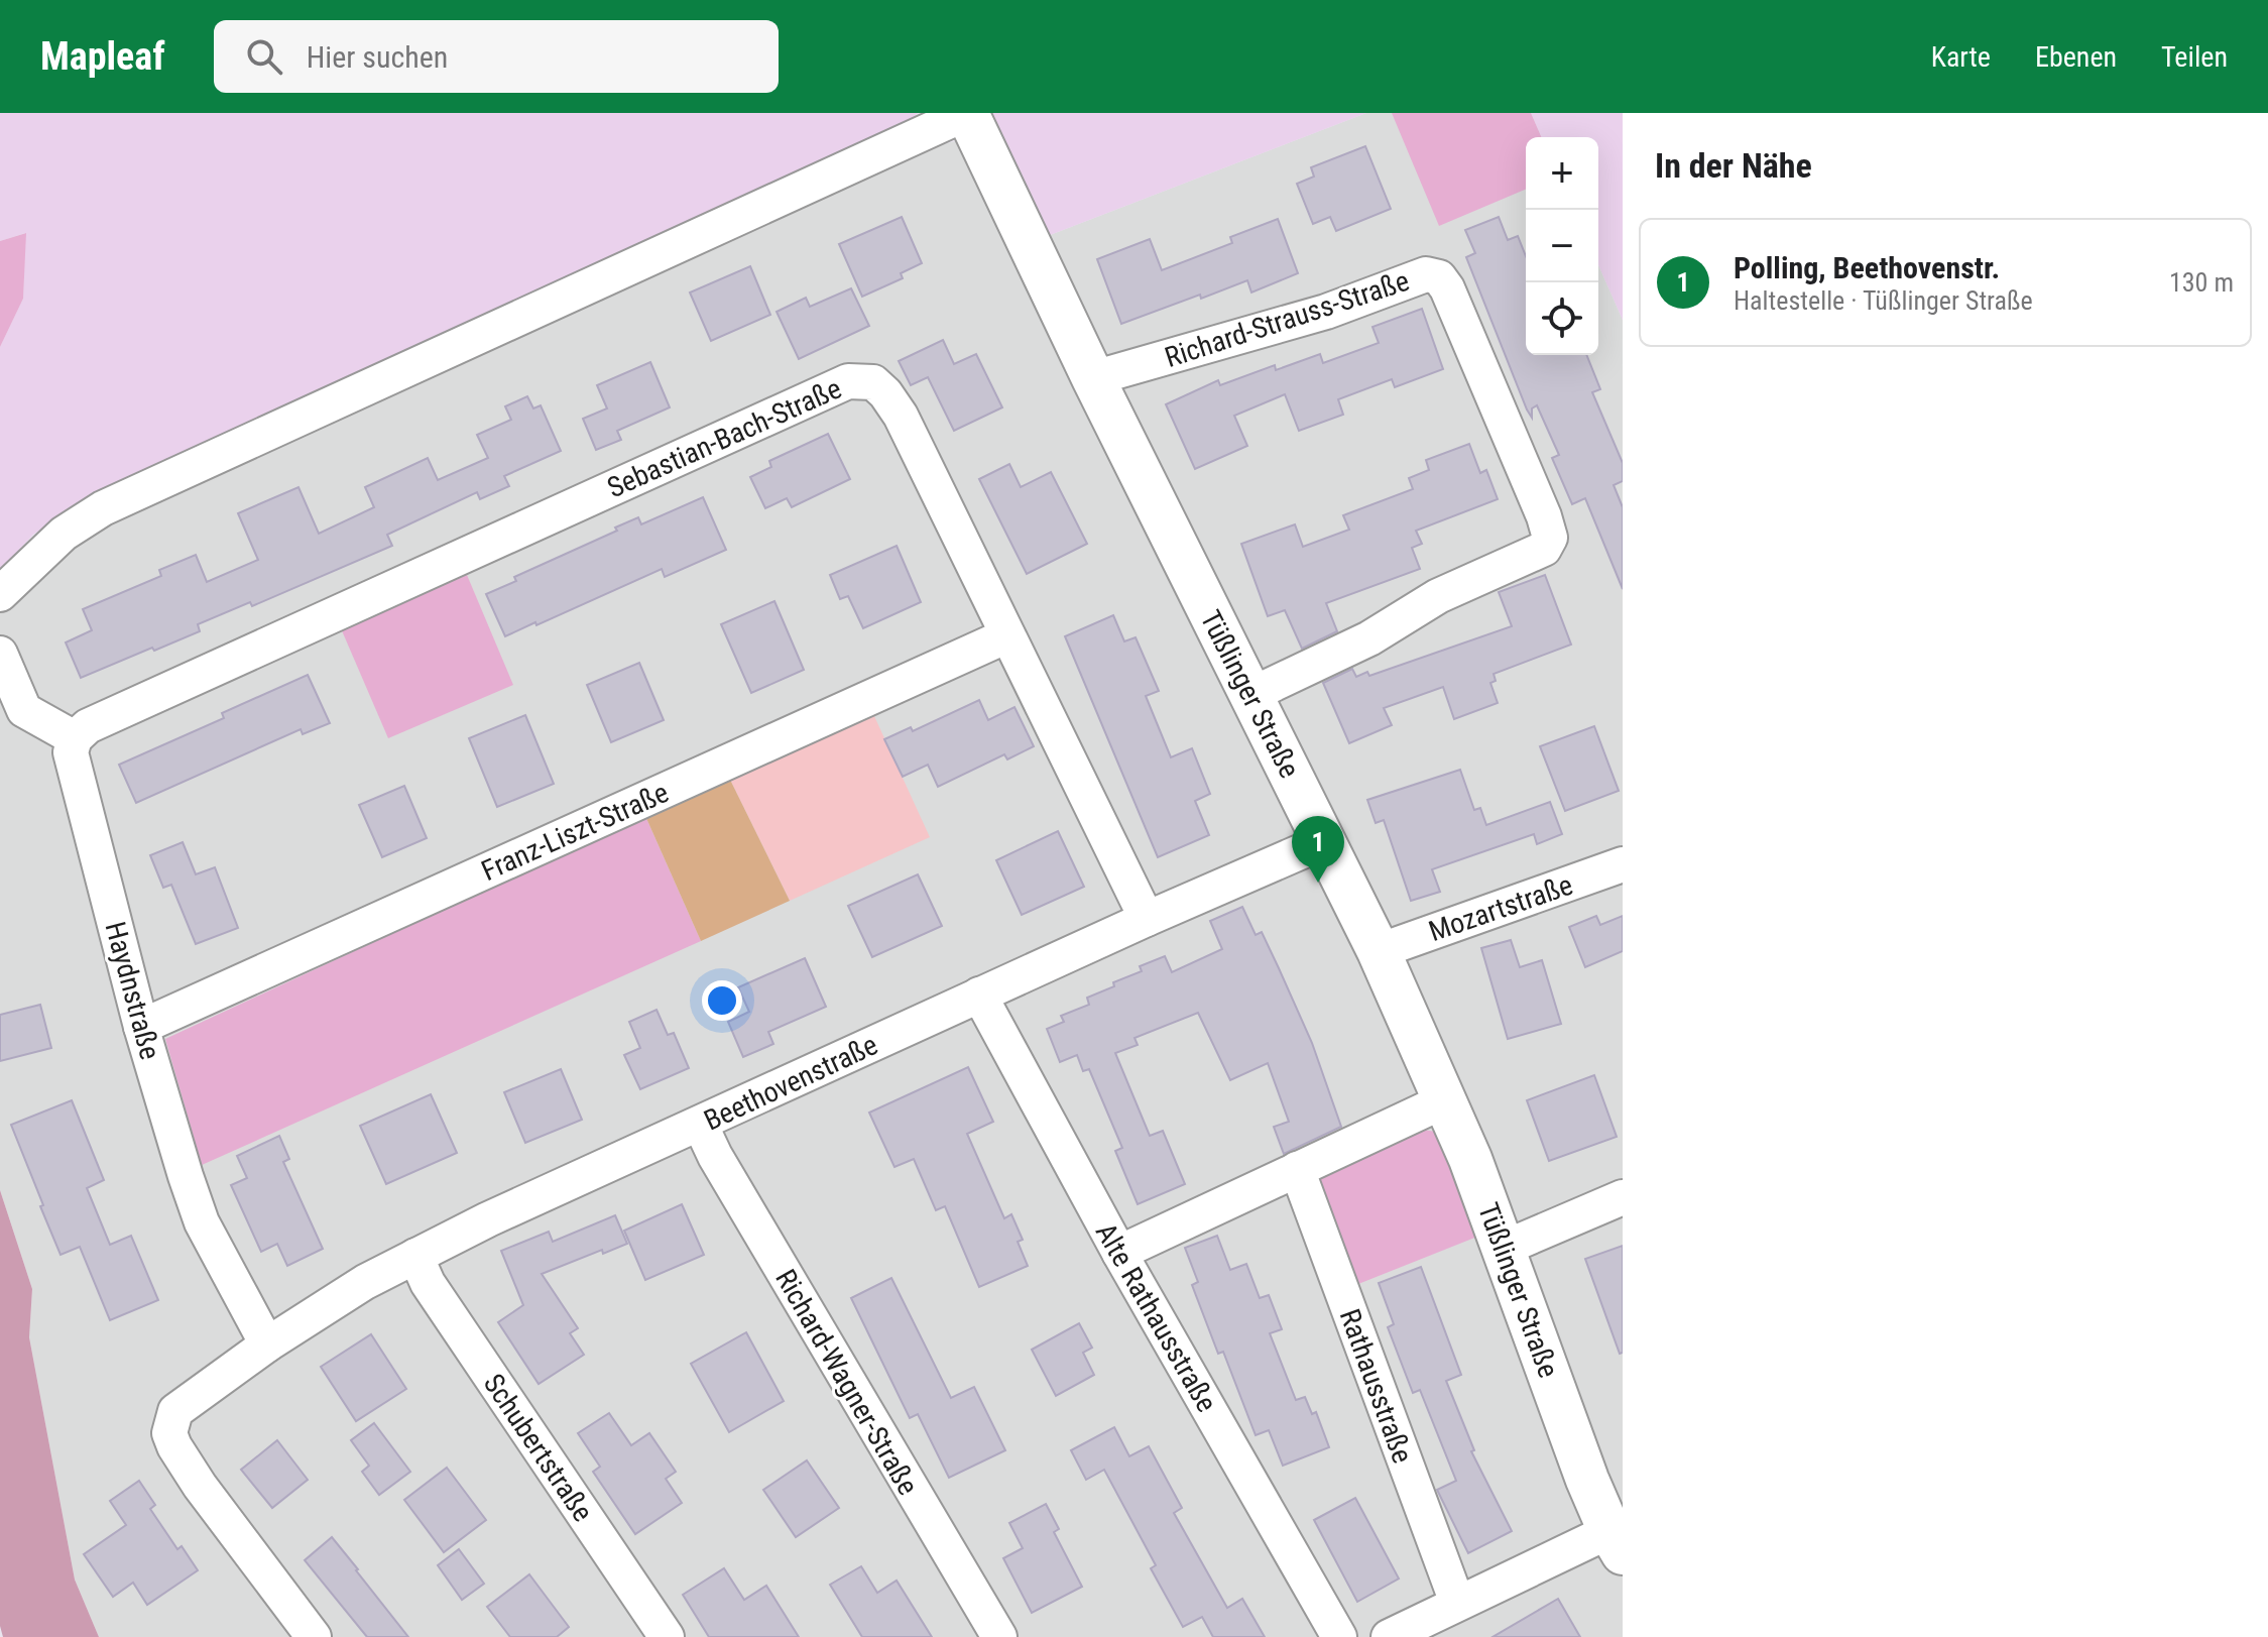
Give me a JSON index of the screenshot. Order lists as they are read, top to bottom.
{
  "streets": {
    "street": [
      "Richard-Strauss-Straße",
      "Sebastian-Bach-Straße",
      "Tüßlinger Straße",
      "Franz-Liszt-Straße",
      "Mozartstraße",
      "Haydnstraße",
      "Beethovenstraße",
      "Alte Rathausstraße",
      "Richard-Wagner-Straße",
      "Rathausstraße",
      "Schubertstraße"
    ]
  },
  "crossings": [
    ["Richard-Strauss-Straße", "Tüßlinger Straße"],
    ["Sebastian-Bach-Straße", "Franz-Liszt-Straße"],
    ["Sebastian-Bach-Straße", "Haydnstraße"],
    ["Sebastian-Bach-Straße", "Beethovenstraße"],
    ["Tüßlinger Straße", "Mozartstraße"],
    ["Tüßlinger Straße", "Beethovenstraße"],
    ["Franz-Liszt-Straße", "Haydnstraße"],
    ["Haydnstraße", "Beethovenstraße"],
    ["Beethovenstraße", "Alte Rathausstraße"],
    ["Beethovenstraße", "Richard-Wagner-Straße"],
    ["Beethovenstraße", "Schubertstraße"]
  ],
  "page": {
    "header": "Mapleaf",
    "search": "Hier suchen",
    "nav": ["Karte", "Ebenen", "Teilen"],
    "heading": "In der Nähe",
    "map_buttons": ["+", "−"],
    "list": [
      {
        "mark": "1",
        "name": "Polling, Beethovenstr.",
        "note": "Haltestelle · Tüßlinger Straße",
        "value": "130 m"
      }
    ],
    "pins": "1"
  }
}
